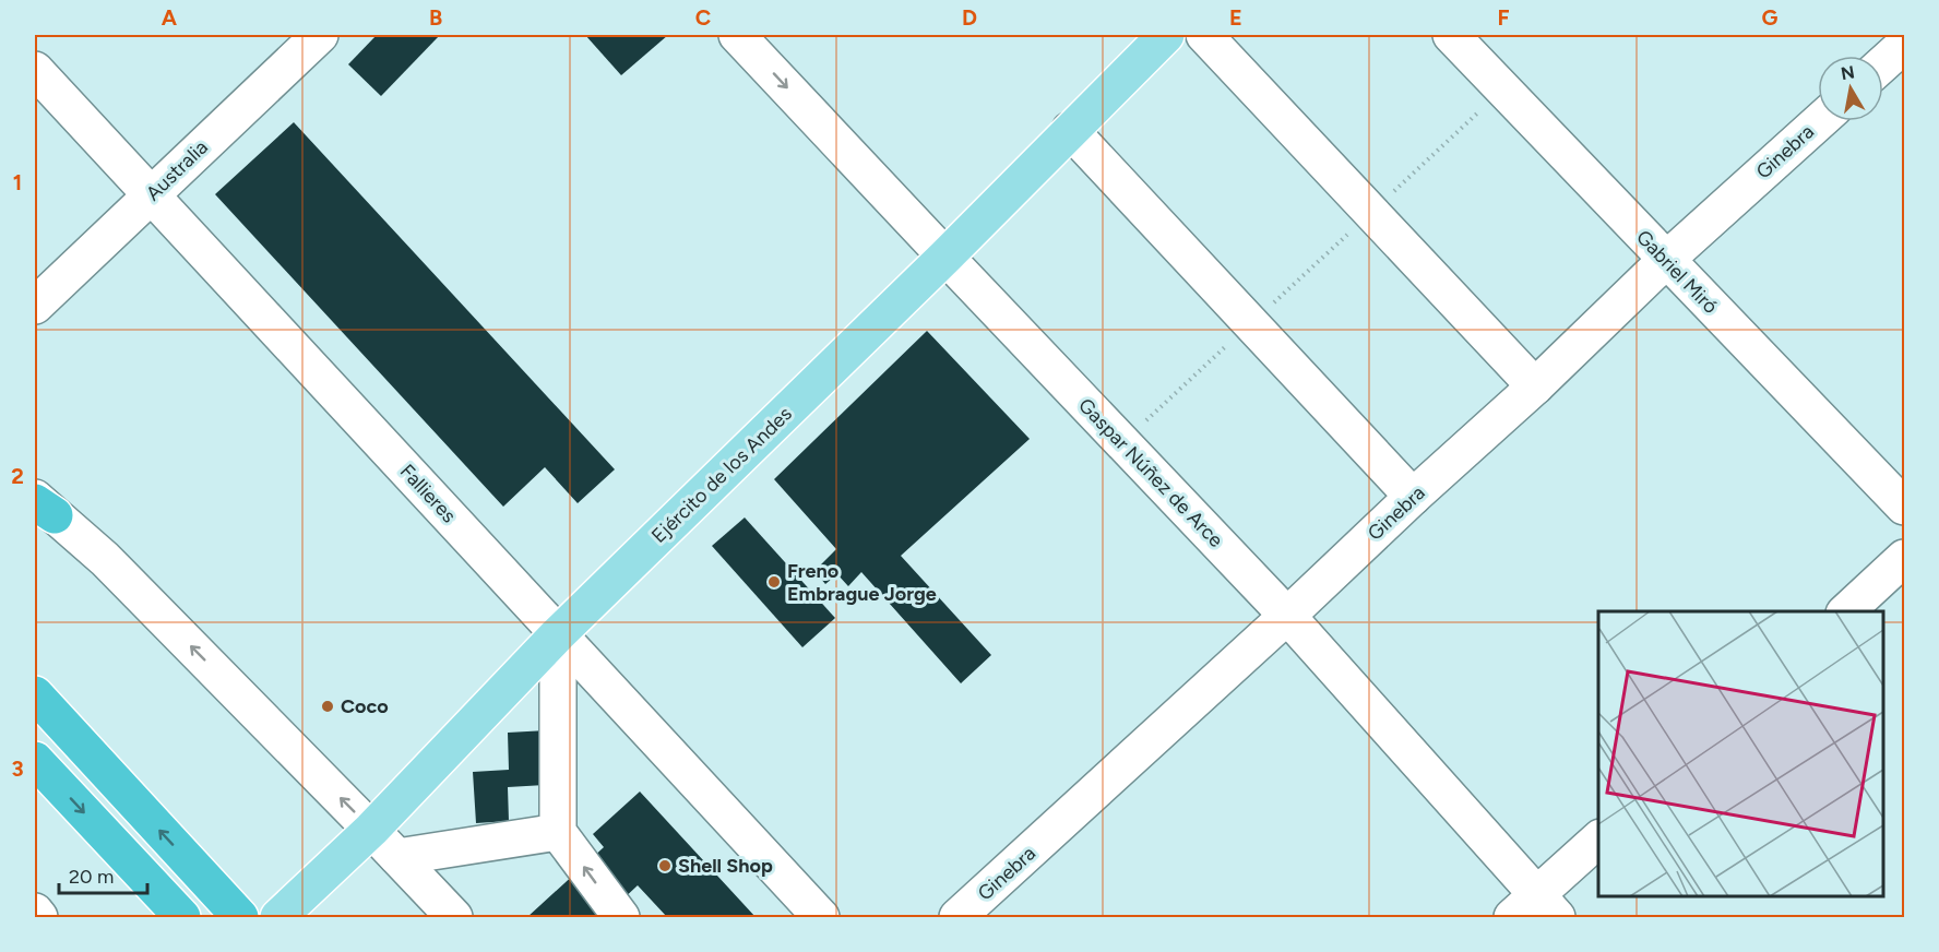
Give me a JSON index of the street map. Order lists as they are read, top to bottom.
{
  "streets": {
    "main road": ["Ejército de los Andes"],
    "street": [
      "Ginebra",
      "Australia",
      "Gabriel Miró",
      "Gaspar Núñez de Arce",
      "Fallieres"
    ]
  },
  "crossings": [
    ["Ginebra", "Gabriel Miró"],
    ["Ginebra", "Gaspar Núñez de Arce"],
    ["Australia", "Fallieres"],
    ["Gaspar Núñez de Arce", "Ejército de los Andes"],
    ["Ejército de los Andes", "Fallieres"]
  ],
  "places": ["Freno Embrague Jorge", "Coco", "Shell Shop"],
  "scale_bar": "20 m",
  "north": "top",
  "grid": {
    "columns": [
      "A",
      "B",
      "C",
      "D",
      "E",
      "F",
      "G"
    ],
    "rows": ["1", "2", "3"]
  }
}
